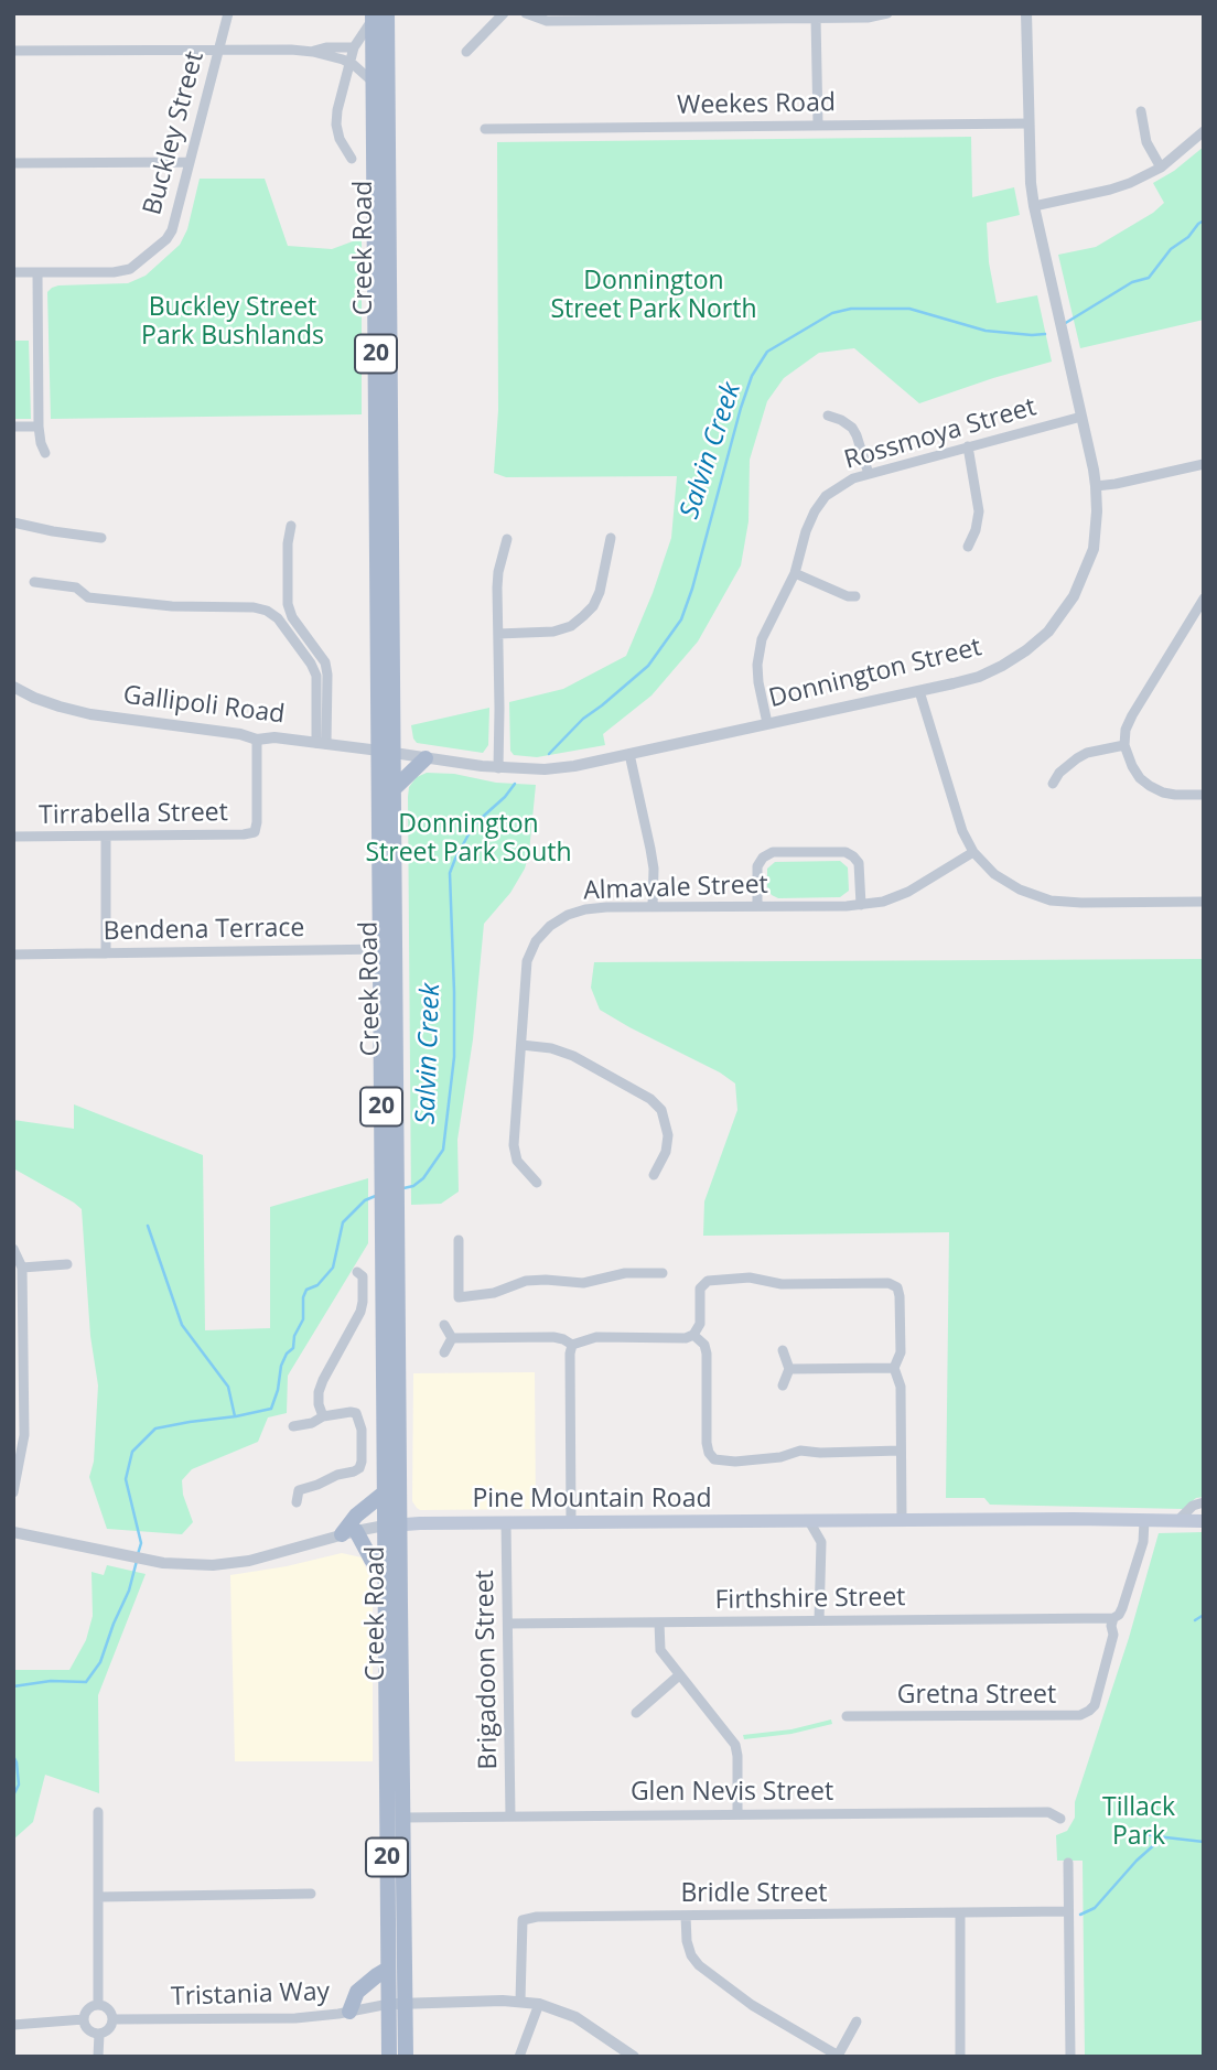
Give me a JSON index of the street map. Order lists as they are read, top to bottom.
{
  "streets": {
    "main road": ["Creek Road", "20", "Pine Mountain Road"],
    "street": [
      "Weekes Road",
      "Buckley Street",
      "Rossmoya Street",
      "Donnington Street",
      "Gallipoli Road",
      "Tirrabella Street",
      "Almavale Street",
      "Bendena Terrace",
      "Firthshire Street",
      "Brigadoon Street",
      "Gretna Street",
      "Glen Nevis Street",
      "Bridle Street",
      "Tristania Way"
    ]
  },
  "crossings": [
    ["Weekes Road", "Donnington Street"],
    ["Creek Road", "Donnington Street"],
    ["Creek Road", "Gallipoli Road"],
    ["Creek Road", "Bendena Terrace"],
    ["Creek Road", "Pine Mountain Road"],
    ["Creek Road", "Glen Nevis Street"],
    ["Creek Road", "Tristania Way"],
    ["Rossmoya Street", "Donnington Street"],
    ["Donnington Street", "Gallipoli Road"],
    ["Gallipoli Road", "Tirrabella Street"],
    ["Pine Mountain Road", "Brigadoon Street"],
    ["Pine Mountain Road", "Gretna Street"],
    ["Firthshire Street", "Brigadoon Street"],
    ["Firthshire Street", "Gretna Street"],
    ["Brigadoon Street", "Glen Nevis Street"]
  ],
  "water": ["Salvin Creek"],
  "parks": [
    "Donnington Street Park North",
    "Buckley Street Park Bushlands",
    "Donnington Street Park South",
    "Tillack Park"
  ]
}
